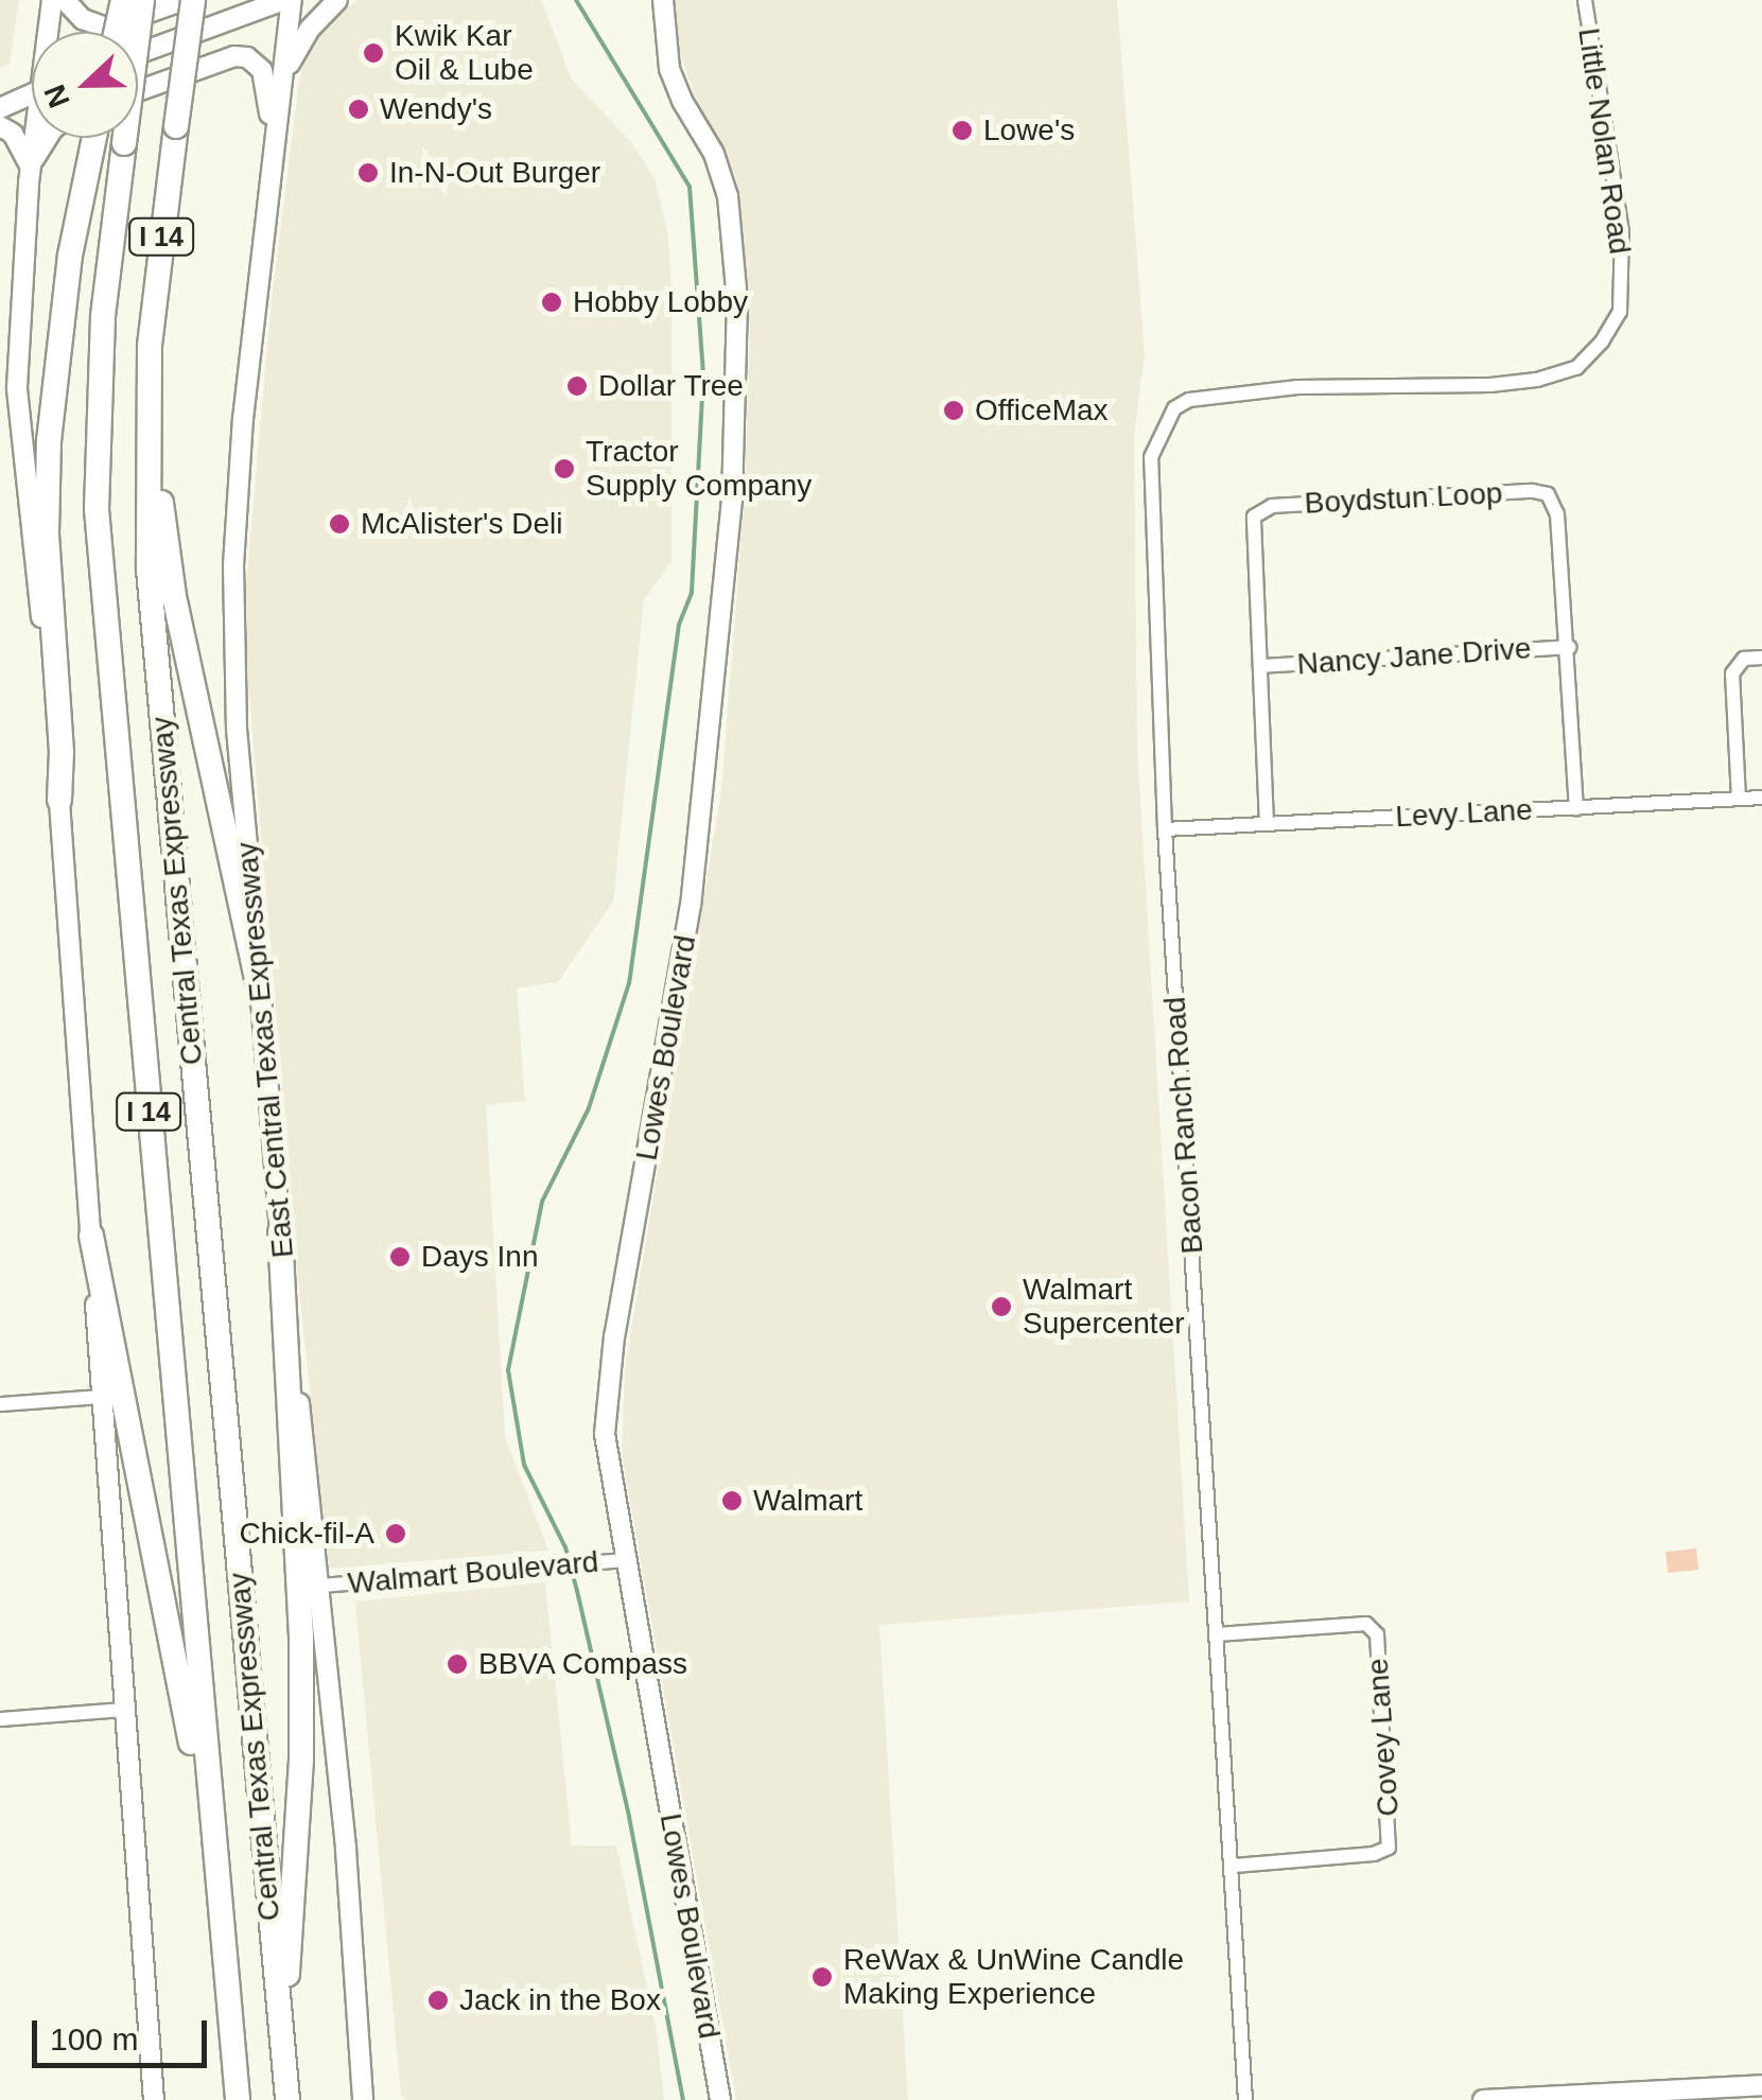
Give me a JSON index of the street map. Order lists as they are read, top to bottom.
{
  "streets": {
    "highway": ["I 14", "Central Texas Expressway"],
    "main road": ["Lowes Boulevard", "East Central Texas Expressway"],
    "street": [
      "Little Nolan Road",
      "Boydstun Loop",
      "Nancy Jane Drive",
      "Levy Lane",
      "Bacon Ranch Road",
      "Walmart Boulevard",
      "Covey Lane"
    ]
  },
  "crossings": [
    ["Little Nolan Road", "Bacon Ranch Road"],
    ["Boydstun Loop", "Nancy Jane Drive"],
    ["Boydstun Loop", "Levy Lane"],
    ["Levy Lane", "Bacon Ranch Road"],
    ["Lowes Boulevard", "Walmart Boulevard"],
    ["East Central Texas Expressway", "Walmart Boulevard"],
    ["Bacon Ranch Road", "Covey Lane"]
  ],
  "places": [
    "Kwik Kar Oil & Lube",
    "Wendy's",
    "Lowe's",
    "In-N-Out Burger",
    "Hobby Lobby",
    "Dollar Tree",
    "OfficeMax",
    "Tractor Supply Company",
    "McAlister's Deli",
    "Days Inn",
    "Walmart Supercenter",
    "Walmart",
    "Chick-fil-A",
    "BBVA Compass",
    "ReWax & UnWine Candle Making Experience",
    "Jack in the Box"
  ],
  "scale_bar": "100 m",
  "north": "left"
}
